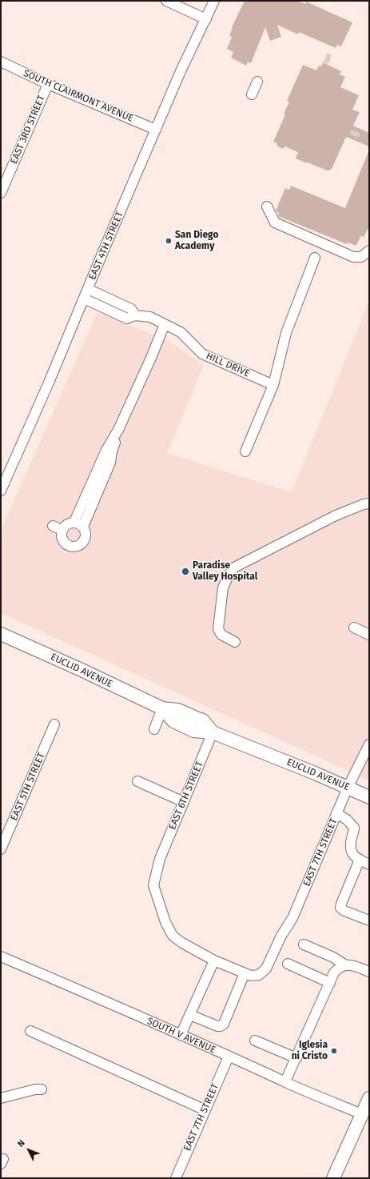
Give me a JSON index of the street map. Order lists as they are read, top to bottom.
{
  "streets": {
    "main road": ["EUCLID AVENUE"],
    "street": [
      "SOUTH CLAIRMONT AVENUE",
      "EAST 3RD STREET",
      "EAST 4TH STREET",
      "HILL DRIVE",
      "EAST 5TH STREET",
      "EAST 6TH STREET",
      "EAST 7TH STREET",
      "SOUTH V AVENUE"
    ]
  },
  "crossings": [
    ["SOUTH CLAIRMONT AVENUE", "EAST 3RD STREET"],
    ["SOUTH CLAIRMONT AVENUE", "EAST 4TH STREET"],
    ["EAST 4TH STREET", "HILL DRIVE"],
    ["EUCLID AVENUE", "EAST 6TH STREET"],
    ["EUCLID AVENUE", "EAST 7TH STREET"],
    ["EAST 6TH STREET", "EAST 7TH STREET"],
    ["EAST 7TH STREET", "SOUTH V AVENUE"]
  ],
  "places": ["San Diego Academy", "Paradise Valley Hospital", "Iglesia ni Cristo"],
  "north": "top left"
}
